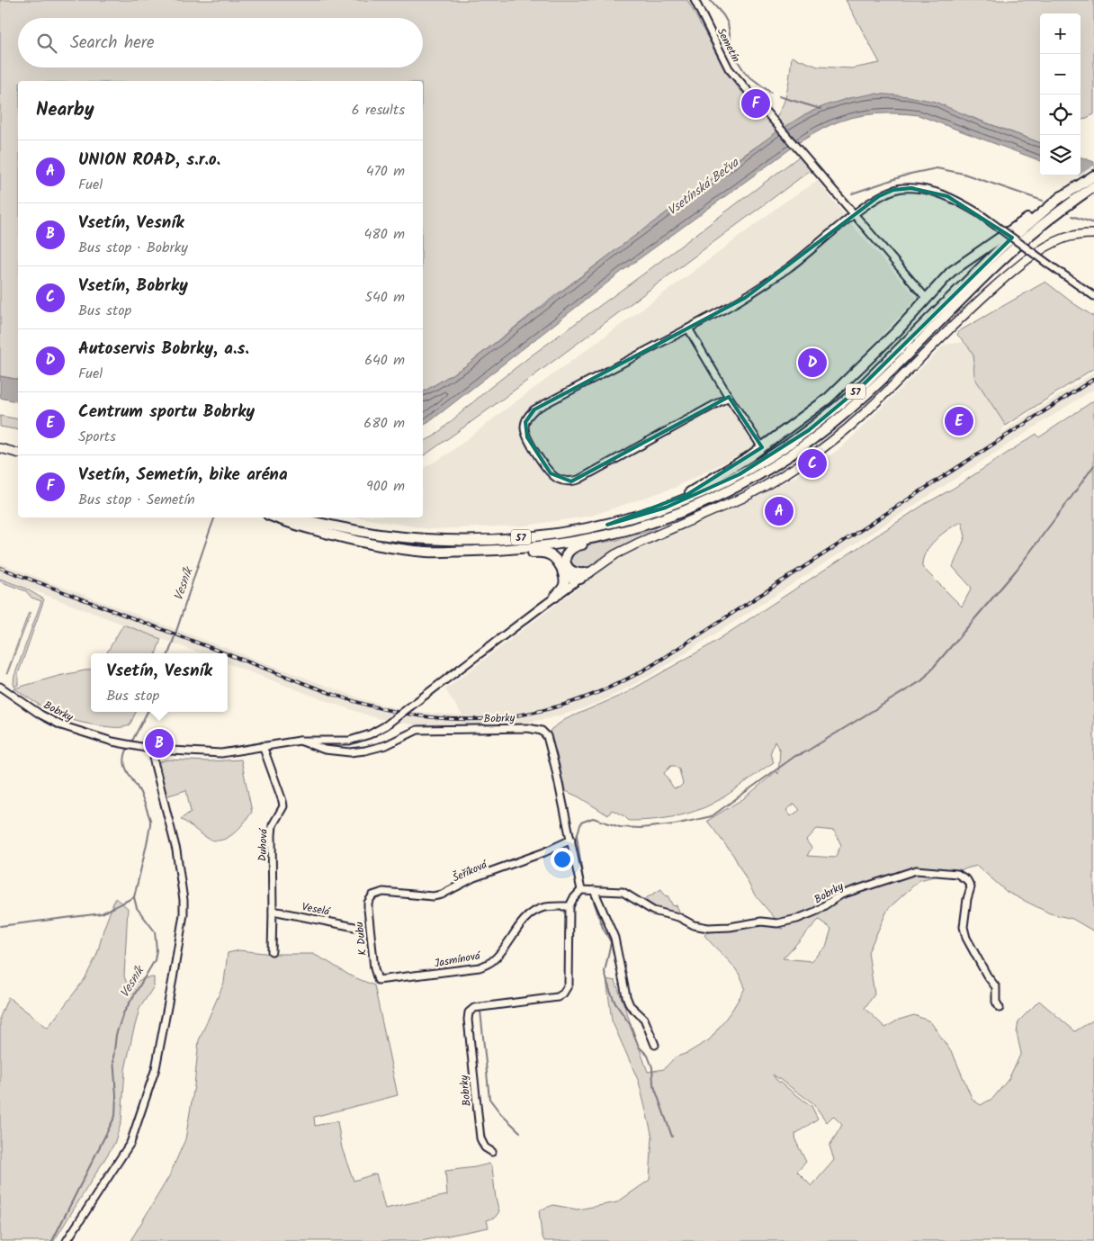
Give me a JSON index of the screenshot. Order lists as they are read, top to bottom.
{
  "streets": {
    "highway": ["57"],
    "street": [
      "Semetín",
      "Bobrky",
      "Duhová",
      "Šeříková",
      "Veselá",
      "K Dubu",
      "Jasmínová"
    ]
  },
  "crossings": [
    ["Bobrky", "Duhová"],
    ["Bobrky", "Šeříková"],
    ["Bobrky", "Jasmínová"],
    ["Duhová", "Veselá"],
    ["Šeříková", "K Dubu"],
    ["K Dubu", "Jasmínová"]
  ],
  "water": ["Vsetínská Bečva", "Vesník"],
  "page": {
    "map_buttons": ["+", "−"],
    "search": "Search here",
    "heading": ["Nearby", "6 results"],
    "pins": [
      "F",
      "D",
      "E",
      "C",
      "A",
      "B"
    ],
    "list": [
      {
        "mark": "A",
        "name": "UNION ROAD, s.r.o.",
        "note": "Fuel",
        "value": "470 m"
      },
      {
        "mark": "B",
        "name": "Vsetín, Vesník",
        "note": "Bus stop · Bobrky",
        "value": "480 m"
      },
      {
        "mark": "C",
        "name": "Vsetín, Bobrky",
        "note": "Bus stop",
        "value": "540 m"
      },
      {
        "mark": "D",
        "name": "Autoservis Bobrky, a.s.",
        "note": "Fuel",
        "value": "640 m"
      },
      {
        "mark": "E",
        "name": "Centrum sportu Bobrky",
        "note": "Sports",
        "value": "680 m"
      },
      {
        "mark": "F",
        "name": "Vsetín, Semetín, bike aréna",
        "note": "Bus stop · Semetín",
        "value": "900 m"
      }
    ],
    "popup": ["Vsetín, Vesník", "Bus stop"]
  }
}
